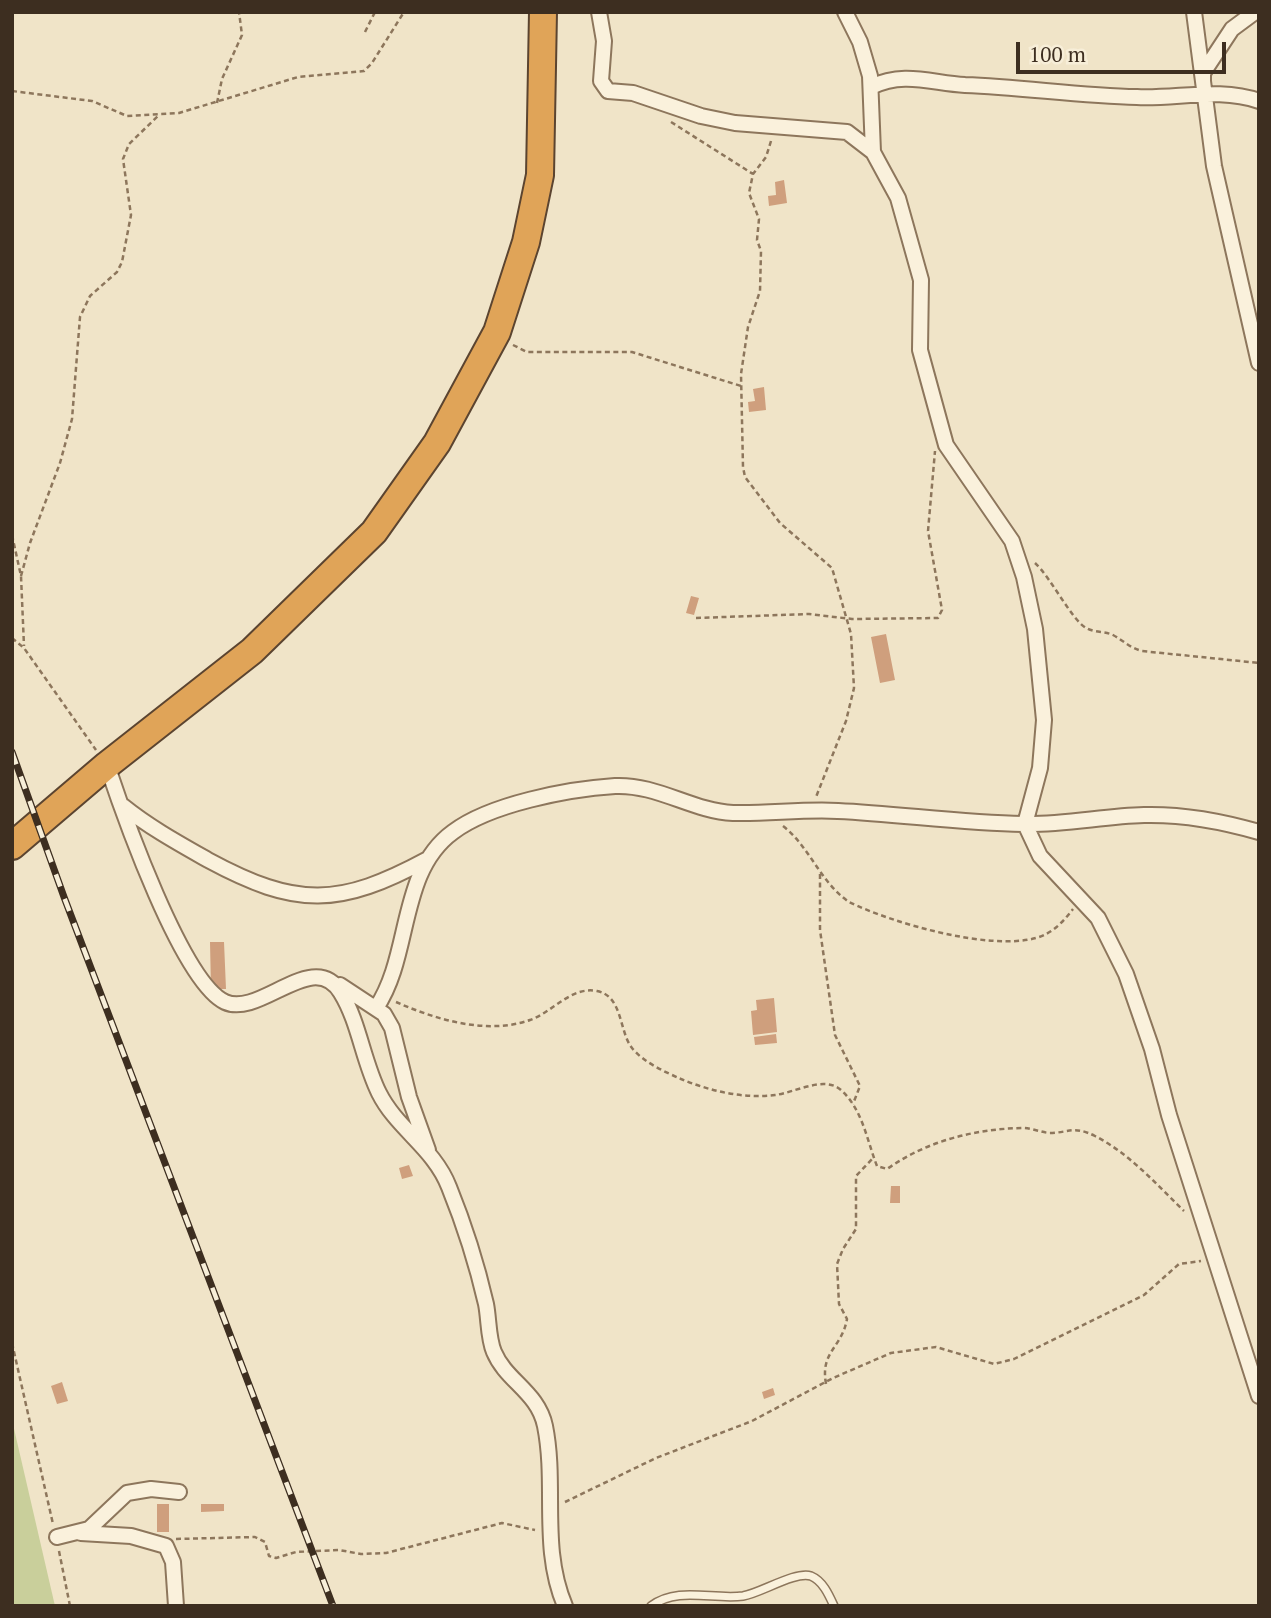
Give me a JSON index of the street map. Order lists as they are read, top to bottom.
{
  "scale_bar": "100 m"
}
